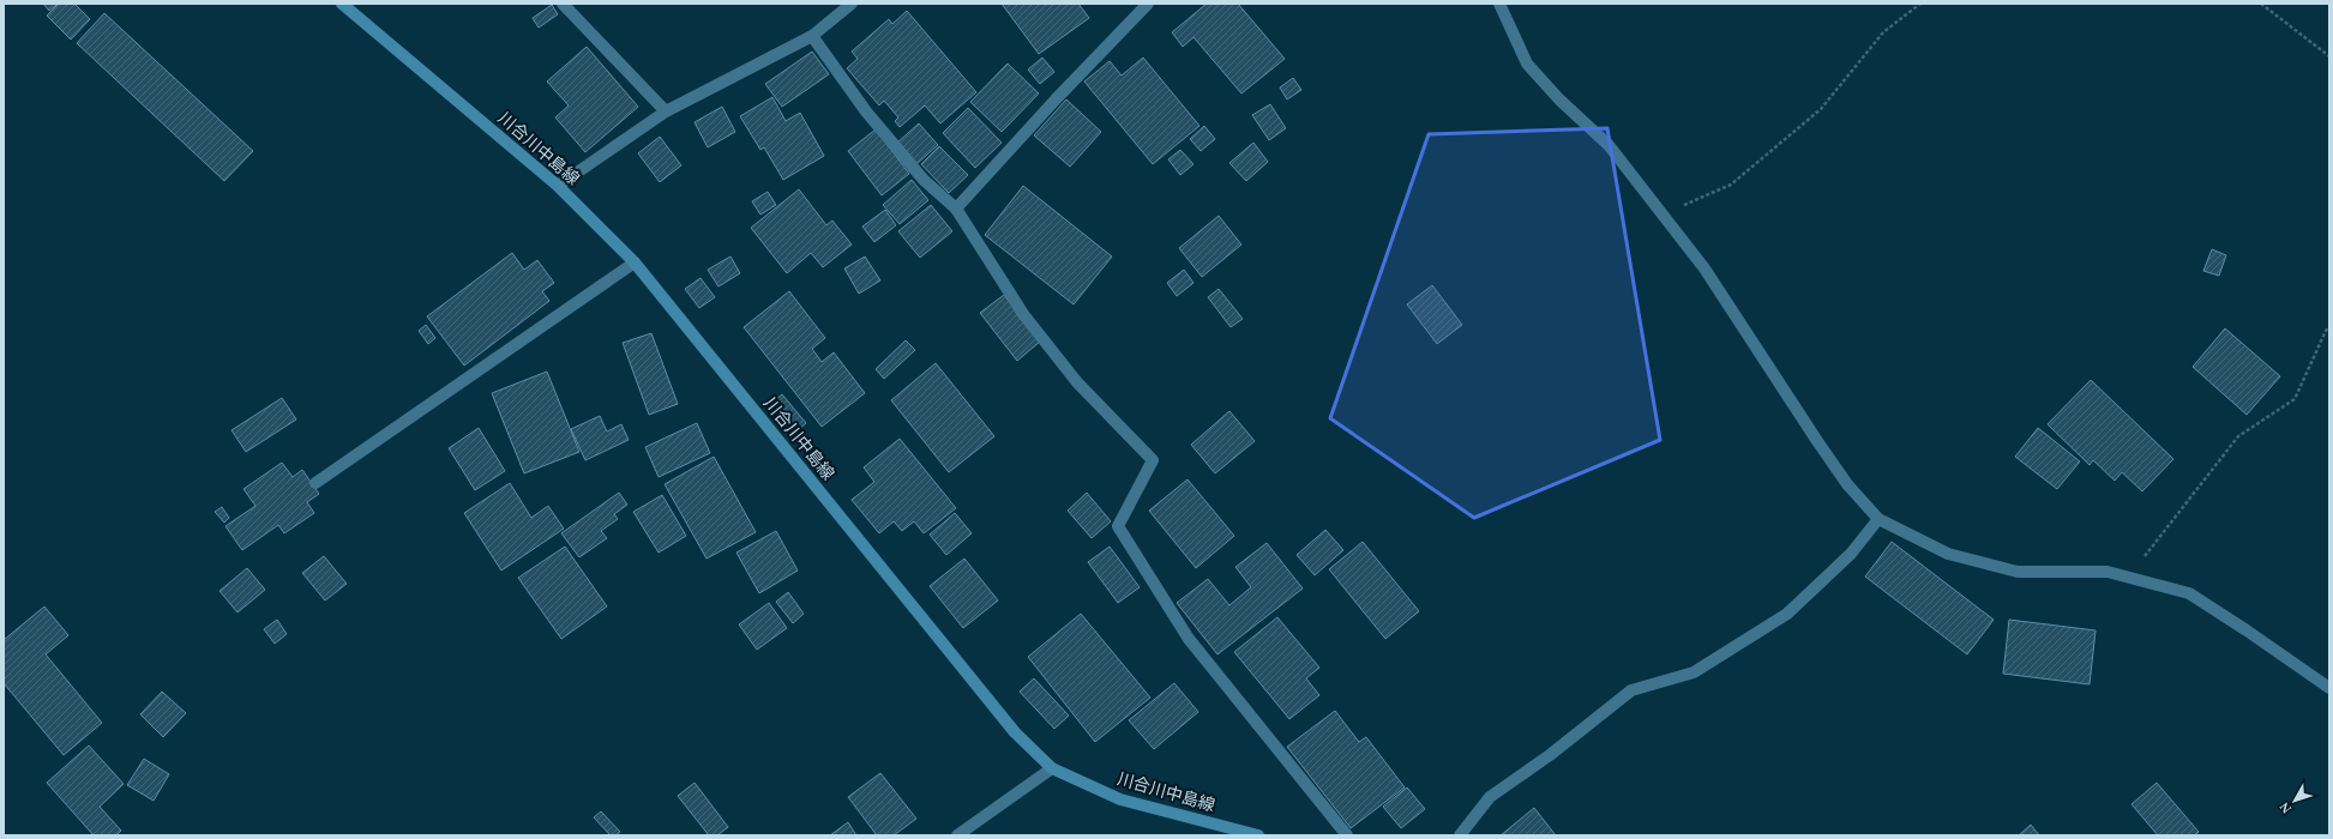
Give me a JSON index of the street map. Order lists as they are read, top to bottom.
{
  "streets": {
    "main road": ["川合川中島線"]
  },
  "north": "bottom left"
}
